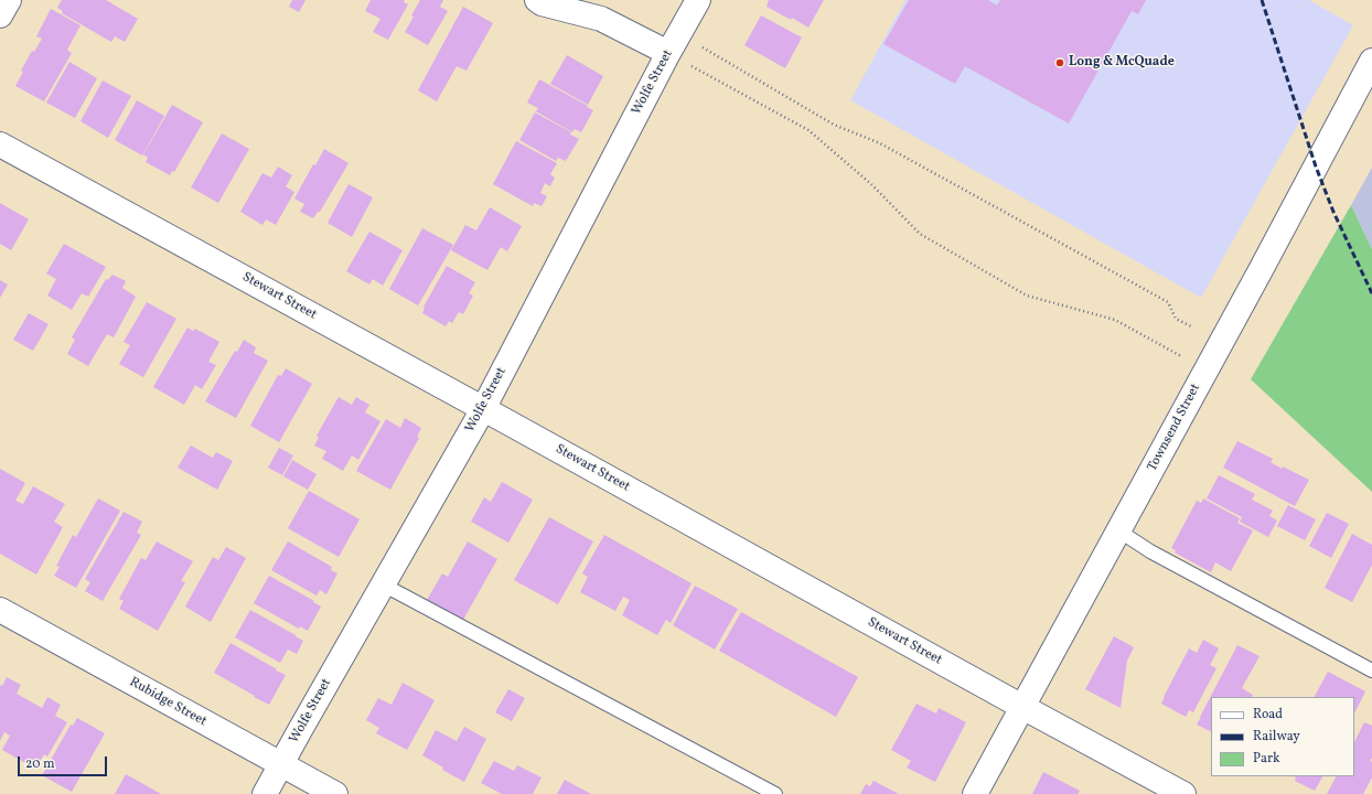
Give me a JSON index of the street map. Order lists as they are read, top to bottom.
{
  "streets": {
    "street": [
      "Wolfe Street",
      "Stewart Street",
      "Townsend Street",
      "Rubidge Street"
    ]
  },
  "crossings": [
    ["Wolfe Street", "Stewart Street"],
    ["Wolfe Street", "Rubidge Street"],
    ["Stewart Street", "Townsend Street"]
  ],
  "places": ["Long & McQuade"],
  "legend": ["Road", "Railway", "Park"],
  "scale_bar": "20 m"
}
